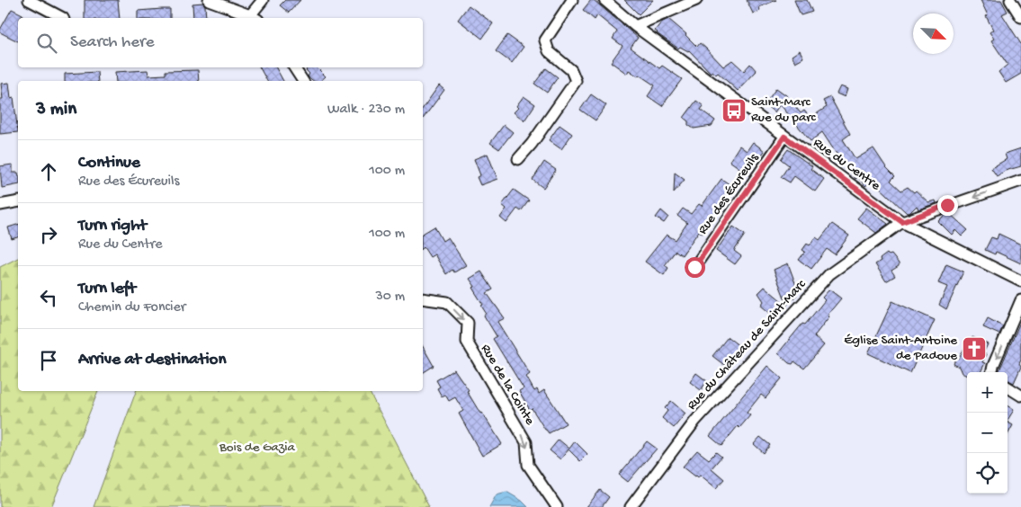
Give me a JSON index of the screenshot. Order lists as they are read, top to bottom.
{
  "streets": {
    "street": [
      "Rue du Centre",
      "Rue des Écureuils",
      "Rue du Château de Saint-Marc",
      "Rue de la Cointe"
    ]
  },
  "crossings": [
    ["Rue du Centre", "Rue des Écureuils"],
    ["Rue du Centre", "Rue du Château de Saint-Marc"]
  ],
  "one_way": ["Rue de la Cointe"],
  "parks": ["Bois de Gazia"],
  "places": {
    "bus stop": ["Saint-Marc Rue du parc"],
    "church": ["Église Saint-Antoine de Padoue"]
  },
  "north": "bottom right",
  "page": {
    "search": "Search here",
    "heading": ["3 min", "Walk · 230 m"],
    "list": [
      ["Continue", "Rue des Écureuils", "100 m"],
      ["Turn right", "Rue du Centre", "100 m"],
      ["Turn left", "Chemin du Foncier", "30 m"],
      "Arrive at destination"
    ],
    "map_buttons": ["+", "−"]
  }
}
